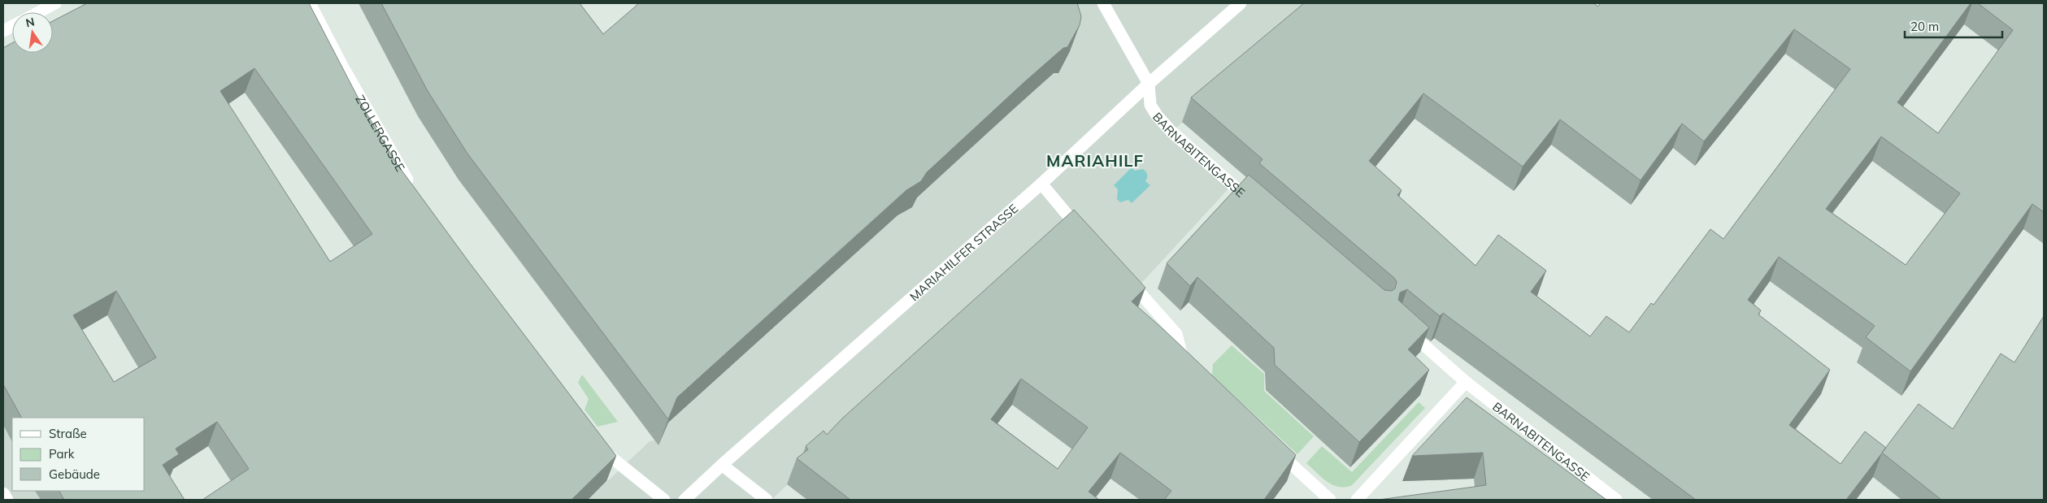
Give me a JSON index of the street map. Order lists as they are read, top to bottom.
{
  "streets": {
    "street": ["ZOLLERGASSE", "BARNABITENGASSE", "MARIAHILFER STRASSE"]
  },
  "crossings": [
    ["BARNABITENGASSE", "MARIAHILFER STRASSE"]
  ],
  "districts": ["MARIAHILF"],
  "legend": ["Straße", "Park", "Gebäude"],
  "scale_bar": "20 m",
  "north": "top"
}
